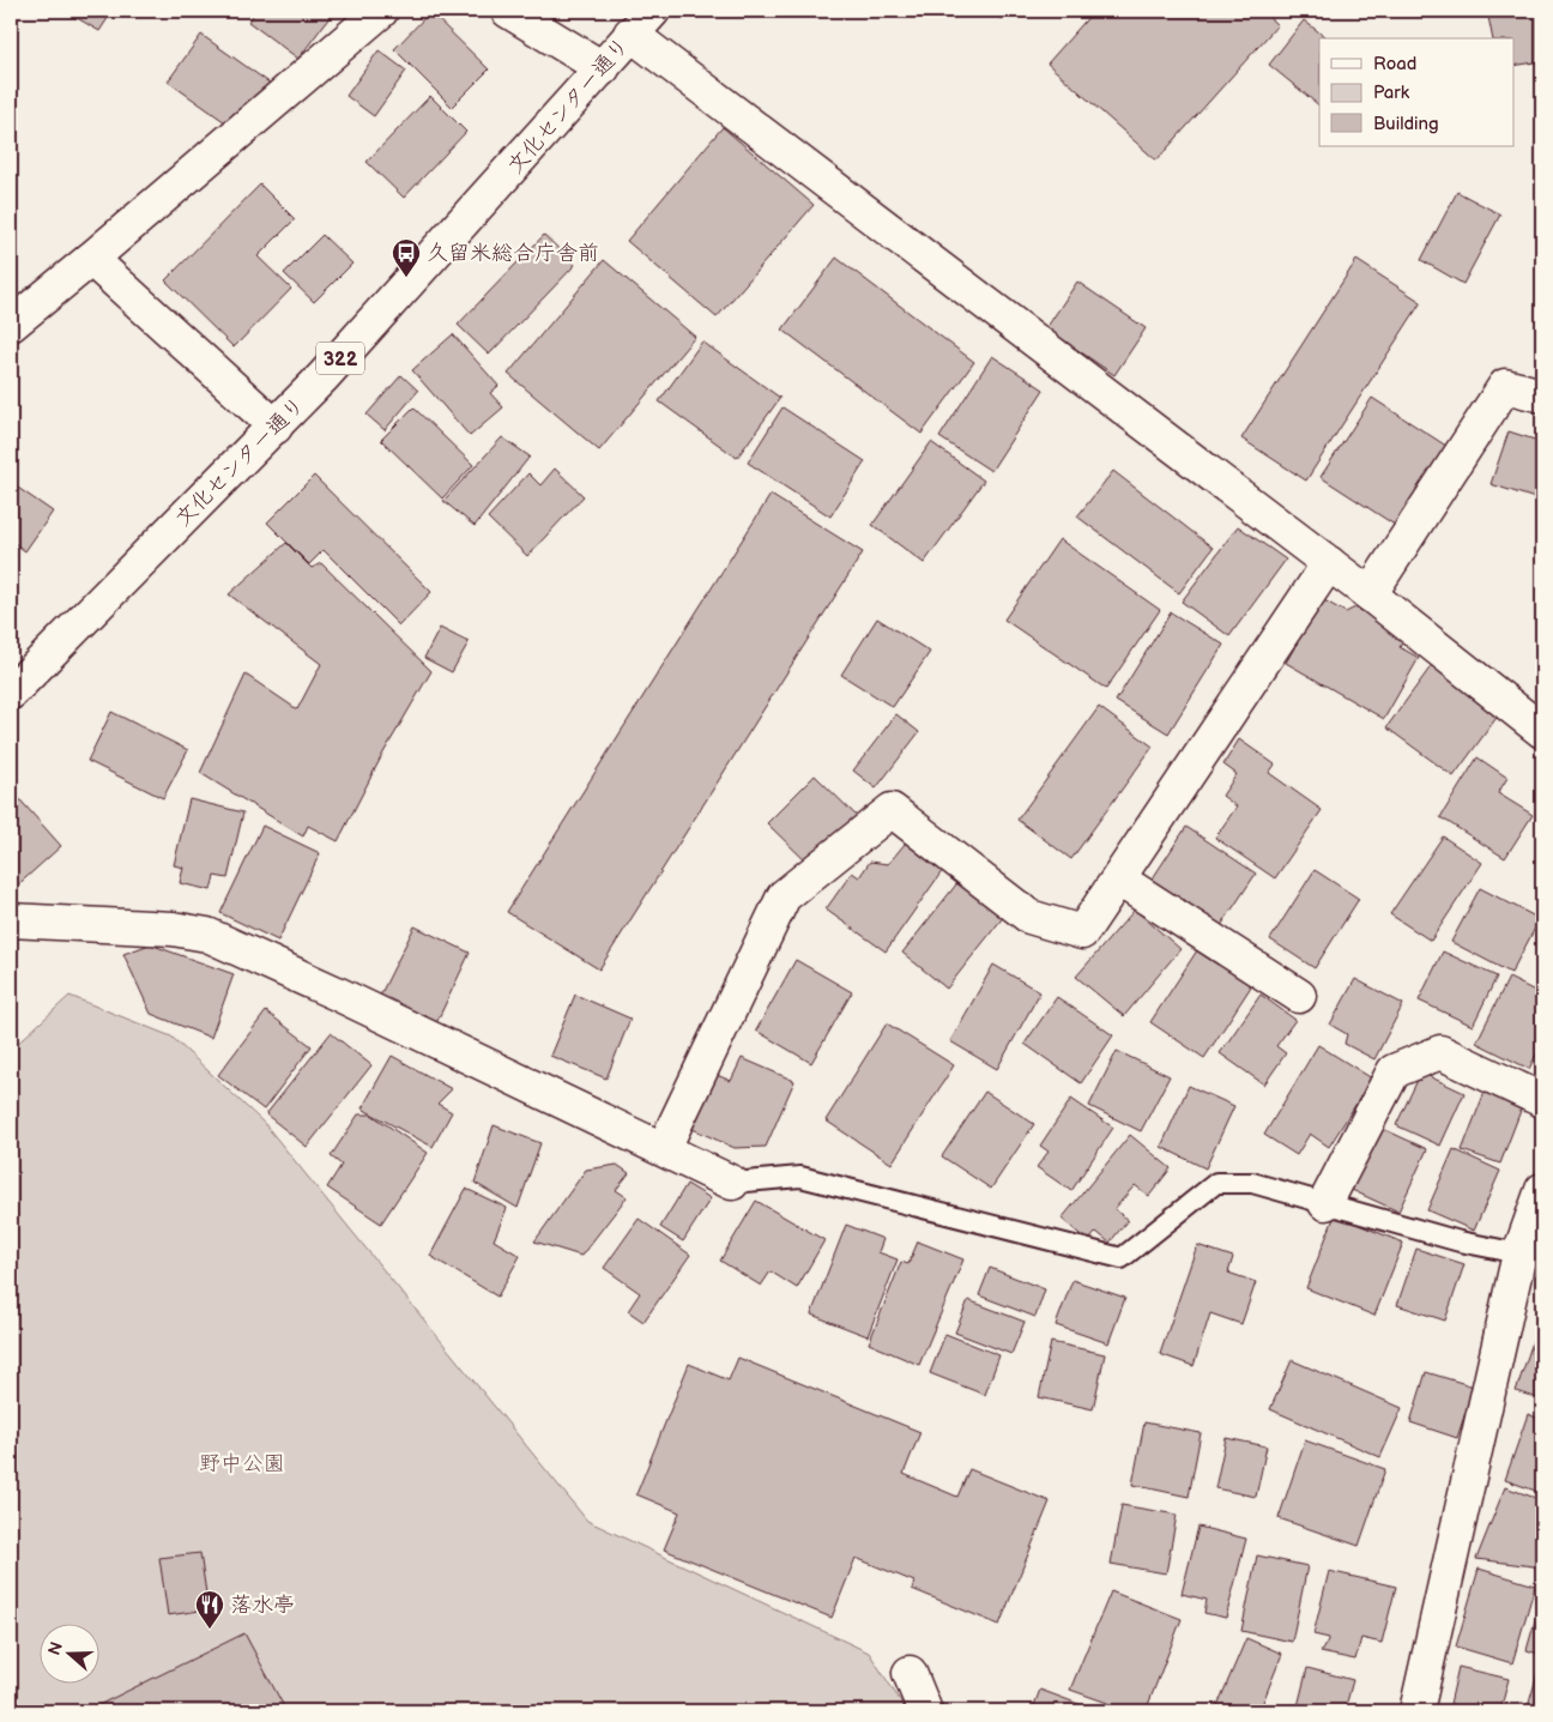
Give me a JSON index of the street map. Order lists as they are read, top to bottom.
{
  "streets": {
    "main road": ["文化センター通り", "322"]
  },
  "parks": ["野中公園"],
  "places": {
    "bus stop": ["久留米総合庁舎前"],
    "restaurant": ["落水亭"]
  },
  "legend": ["Road", "Park", "Building"],
  "north": "left"
}
